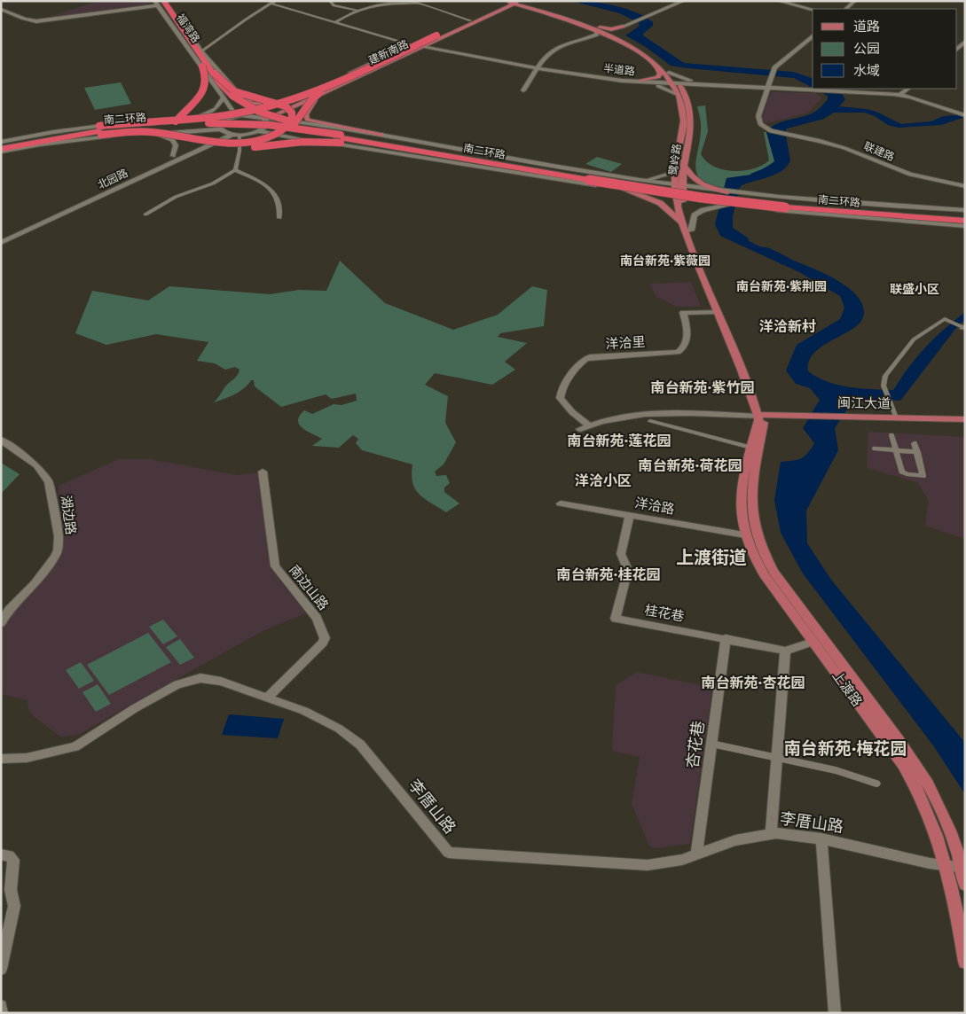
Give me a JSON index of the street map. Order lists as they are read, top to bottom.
{
  "streets": {
    "highway": ["福湾路", "南二环路"],
    "main road": [
      "建新南路",
      "半道路",
      "联建路",
      "鹭岭路",
      "北园路",
      "洋洽里",
      "闽江大道",
      "洋洽路",
      "湖边路",
      "南边山路",
      "桂花巷",
      "上渡路",
      "杏花巷",
      "李厝山路"
    ]
  },
  "crossings": [
    ["建新南路", "半道路"],
    ["建新南路", "鹭岭路"],
    ["半道路", "联建路"],
    ["半道路", "鹭岭路"],
    ["鹭岭路", "洋洽里"],
    ["鹭岭路", "闽江大道"],
    ["鹭岭路", "上渡路"],
    ["闽江大道", "上渡路"],
    ["洋洽路", "桂花巷"],
    ["洋洽路", "上渡路"],
    ["南边山路", "李厝山路"],
    ["桂花巷", "上渡路"],
    ["桂花巷", "杏花巷"],
    ["上渡路", "李厝山路"],
    ["杏花巷", "李厝山路"]
  ],
  "districts": [
    "南台新苑·紫薇园",
    "南台新苑·紫荆园",
    "联盛小区",
    "洋洽新村",
    "南台新苑·紫竹园",
    "南台新苑·莲花园",
    "南台新苑·荷花园",
    "洋洽小区",
    "上渡街道",
    "南台新苑·桂花园",
    "南台新苑·杏花园",
    "南台新苑·梅花园"
  ],
  "legend": ["道路", "公园", "水域"]
}
